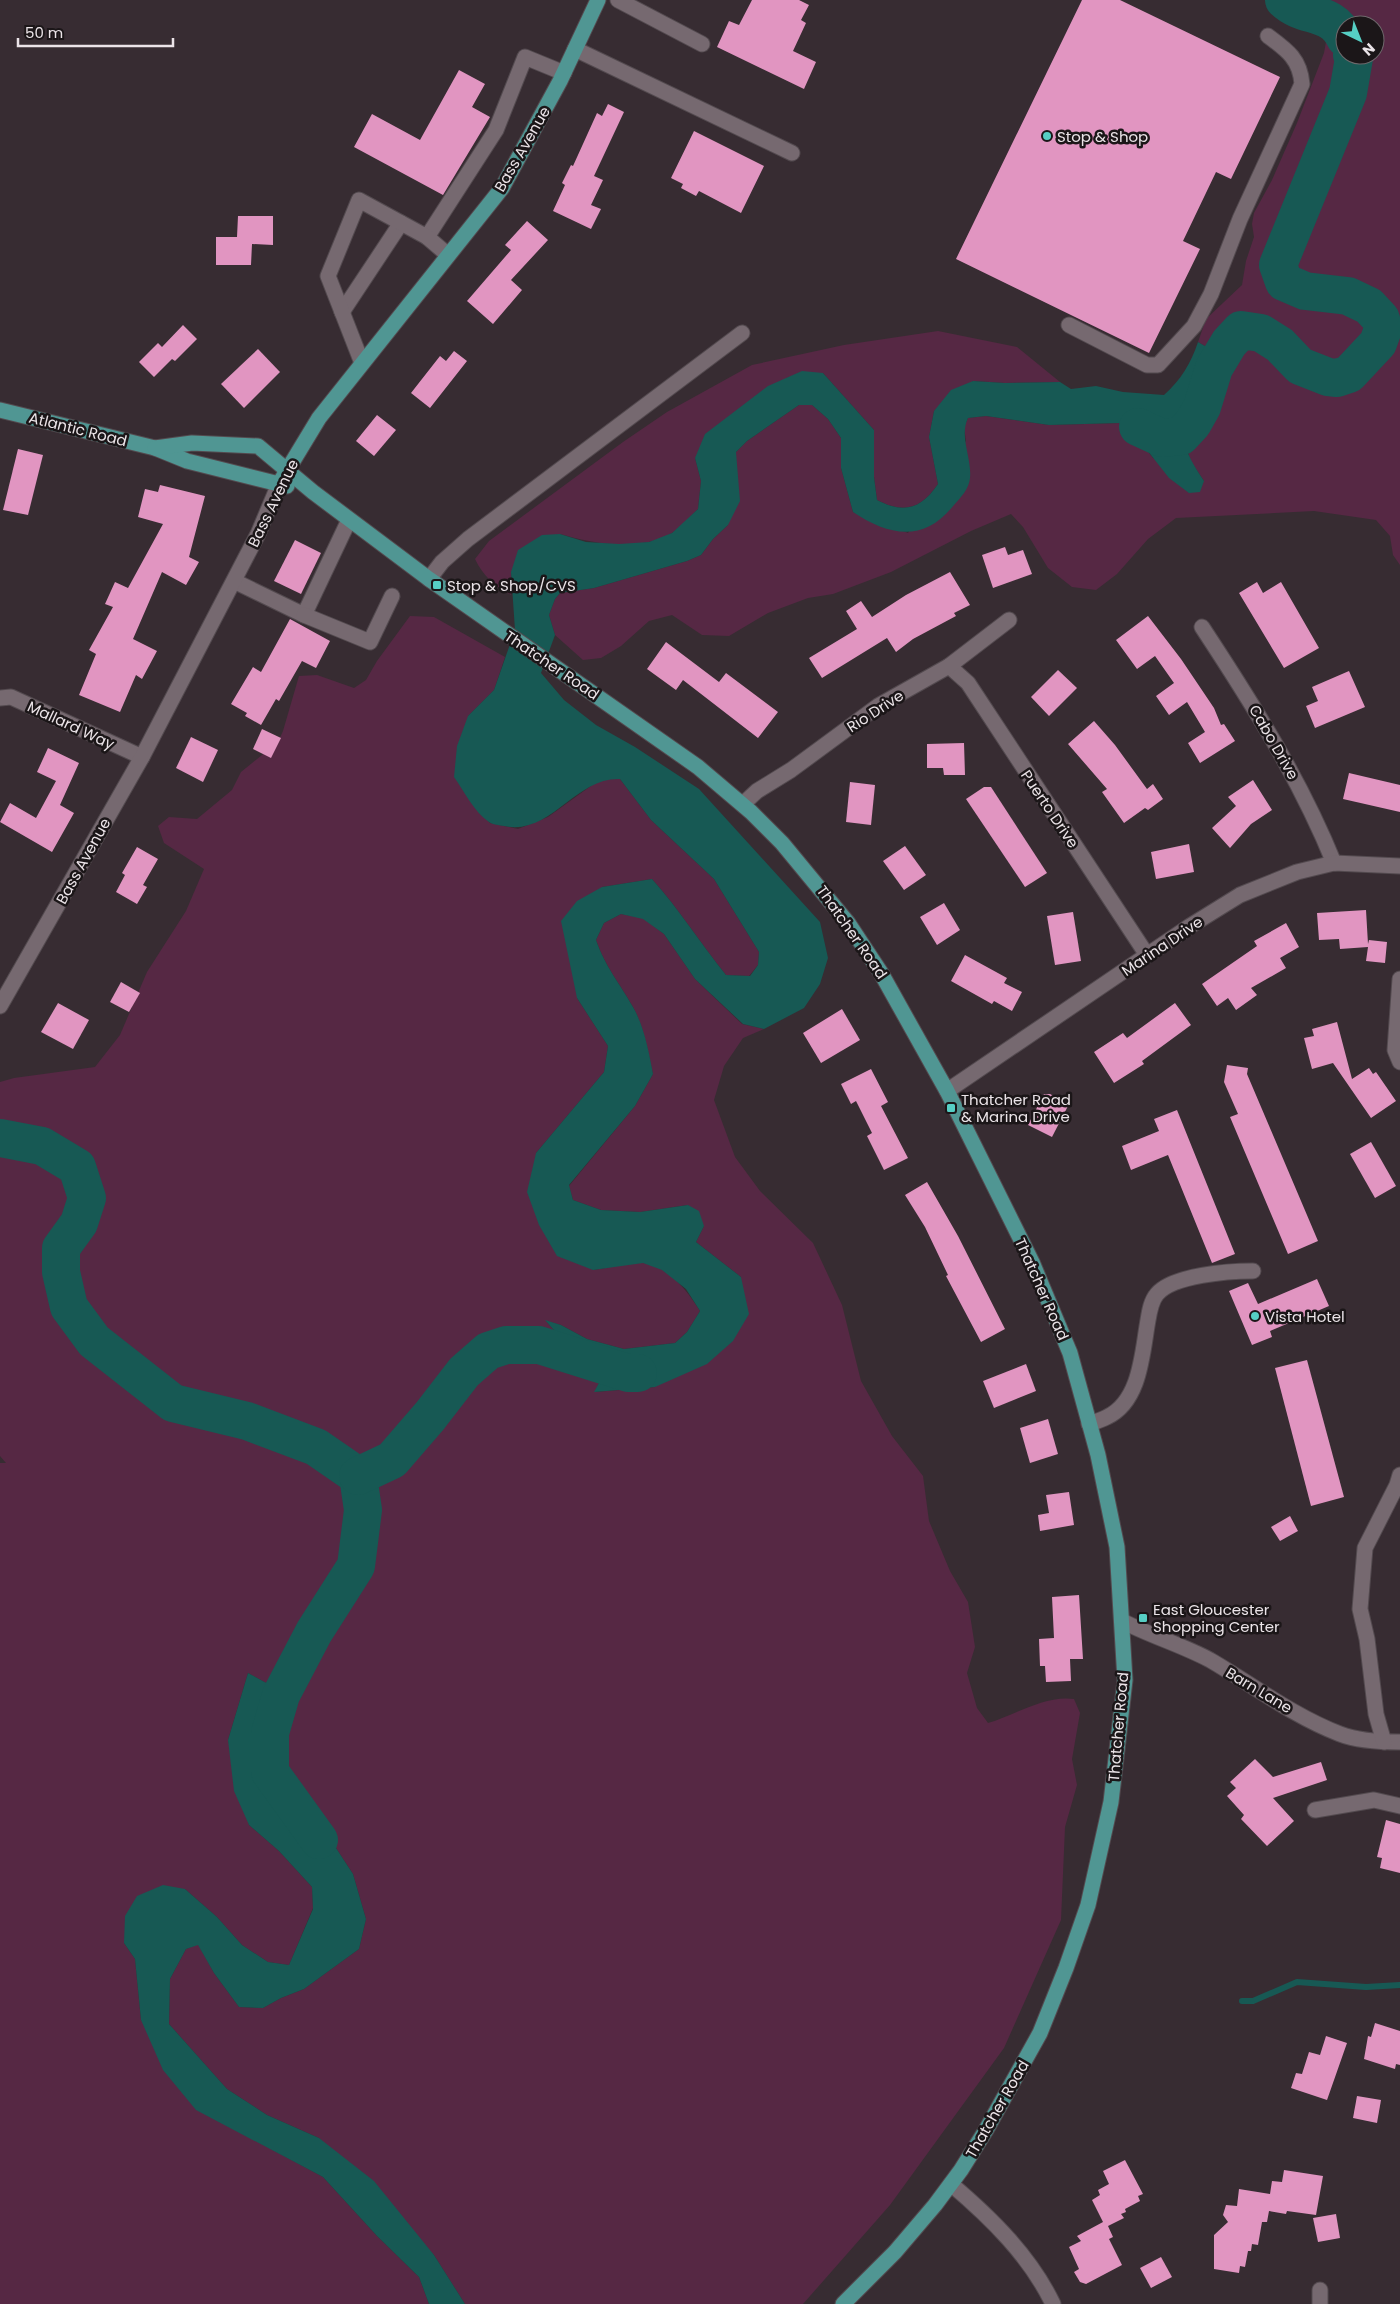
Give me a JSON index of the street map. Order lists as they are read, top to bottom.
{
  "streets": {
    "main road": ["Bass Avenue", "Atlantic Road", "Thatcher Road"],
    "street": [
      "Rio Drive",
      "Mallard Way",
      "Cabo Drive",
      "Puerto Drive",
      "Marina Drive",
      "Barn Lane"
    ]
  },
  "crossings": [
    ["Bass Avenue", "Atlantic Road"],
    ["Bass Avenue", "Thatcher Road"],
    ["Bass Avenue", "Mallard Way"],
    ["Atlantic Road", "Thatcher Road"],
    ["Thatcher Road", "Rio Drive"],
    ["Thatcher Road", "Marina Drive"],
    ["Thatcher Road", "Barn Lane"],
    ["Rio Drive", "Puerto Drive"],
    ["Cabo Drive", "Marina Drive"],
    ["Puerto Drive", "Marina Drive"]
  ],
  "places": {
    "other": ["Stop & Shop", "Vista Hotel"],
    "transit": ["Stop & Shop/CVS", "Thatcher Road & Marina Drive", "East Gloucester Shopping Center"]
  },
  "scale_bar": "50 m",
  "north": "bottom right"
}
